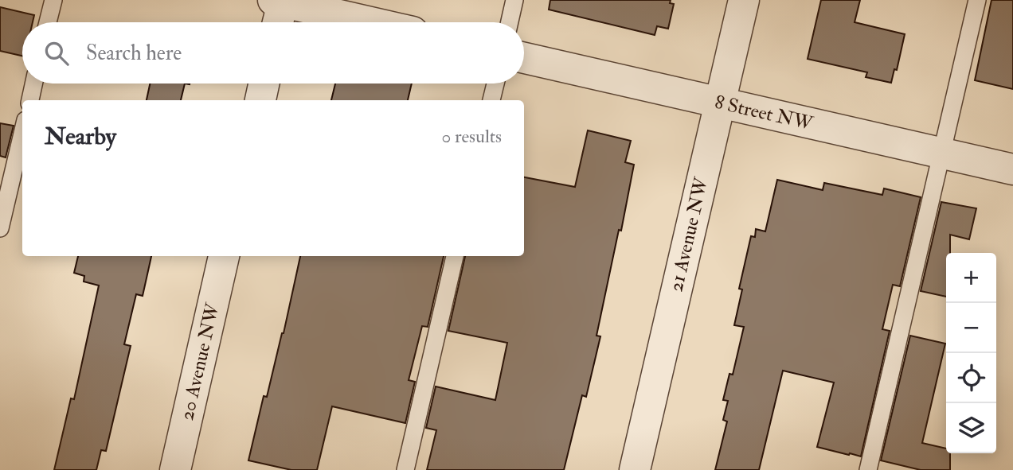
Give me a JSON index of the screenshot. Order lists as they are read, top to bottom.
{
  "streets": {
    "street": ["8 Street NW", "21 Avenue NW", "20 Avenue NW"]
  },
  "crossings": [
    ["8 Street NW", "21 Avenue NW"]
  ],
  "page": {
    "search": "Search here",
    "heading": ["Nearby", "0 results"],
    "map_buttons": ["+", "−"]
  }
}
